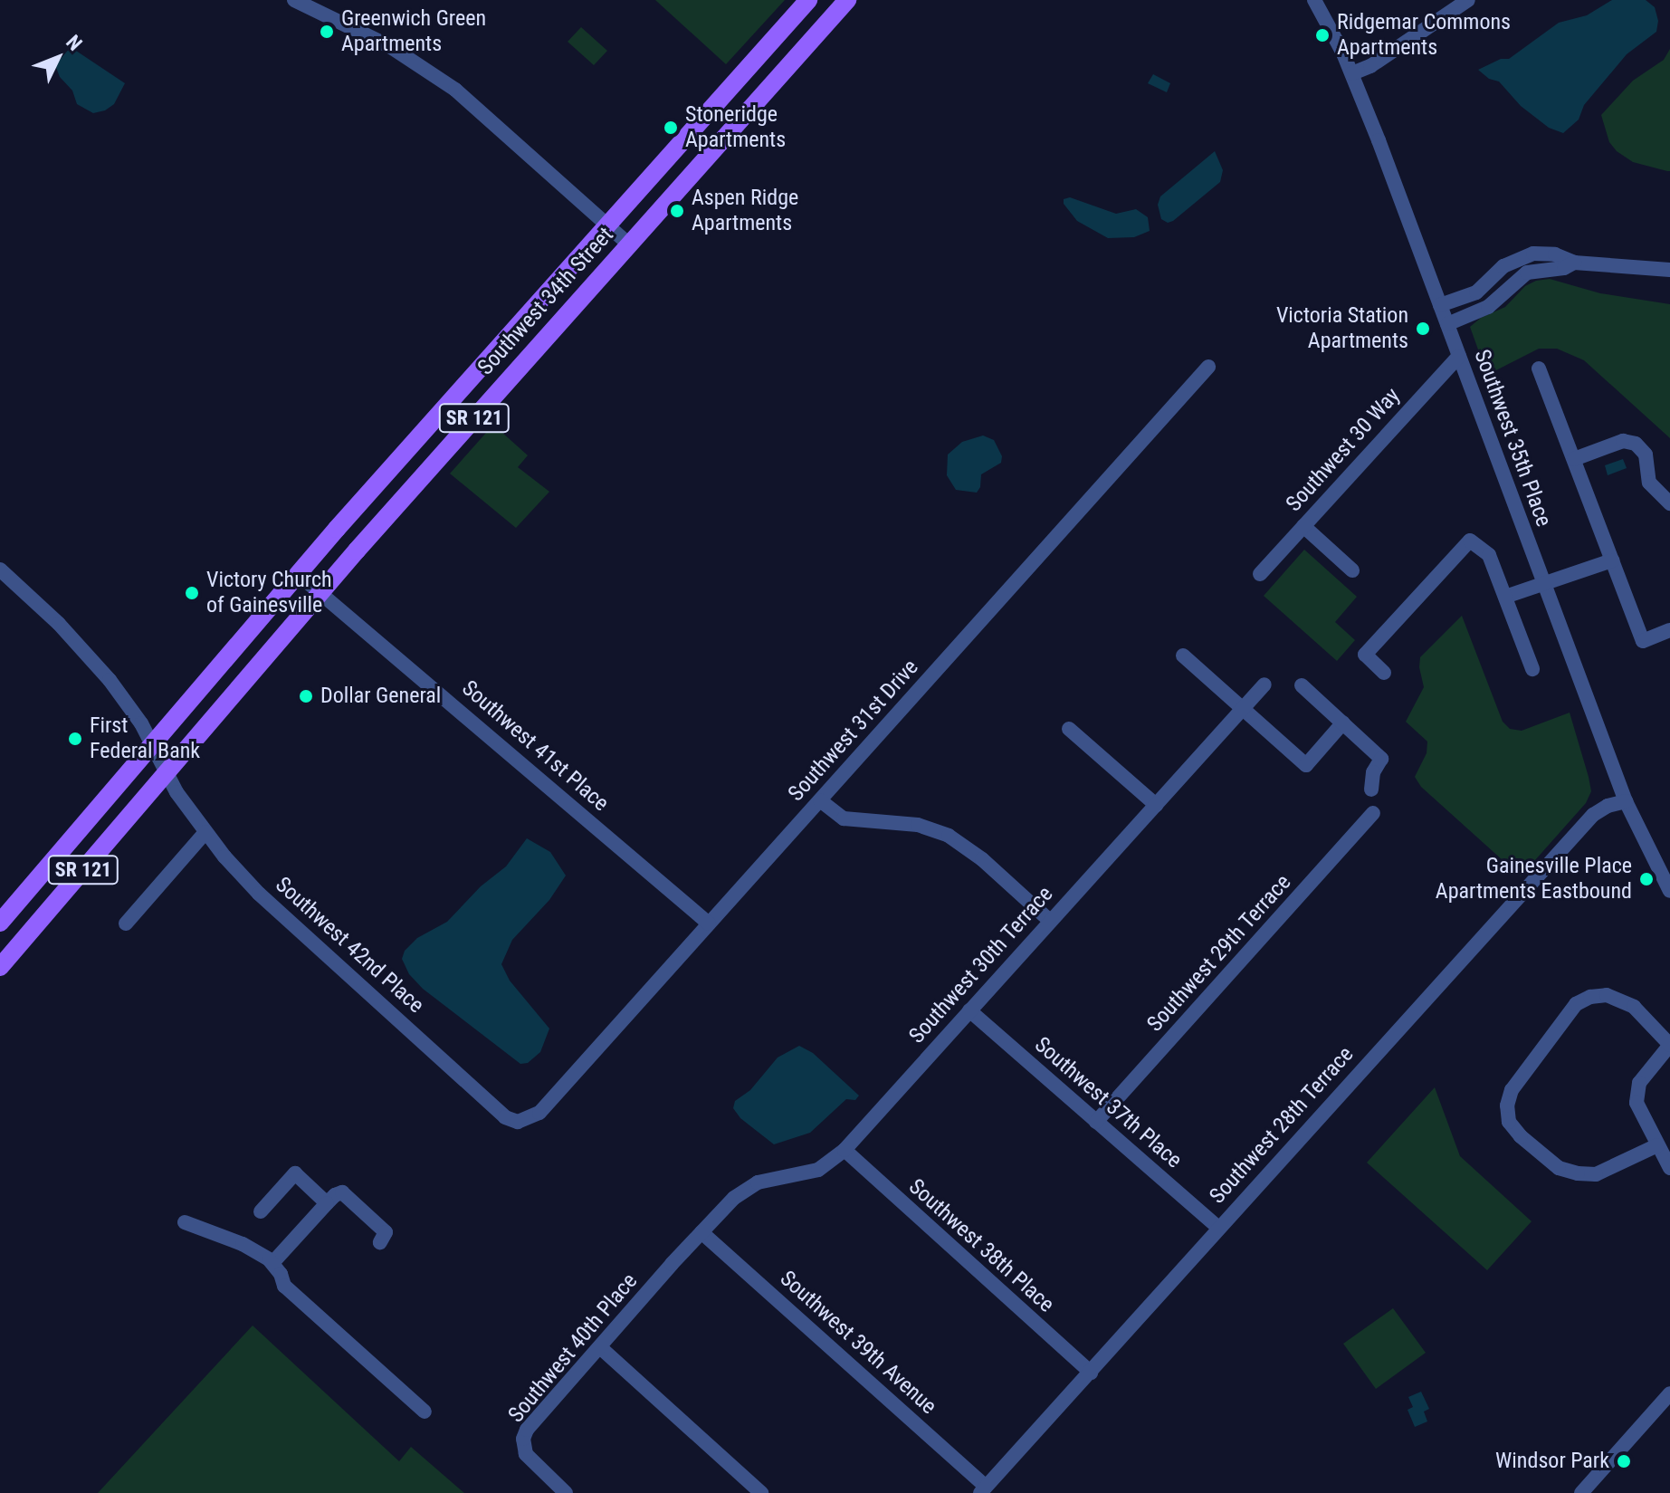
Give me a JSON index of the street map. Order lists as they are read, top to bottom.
{
  "streets": {
    "main road": ["Southwest 34th Street", "SR 121"],
    "street": [
      "Southwest 35th Place",
      "Southwest 30 Way",
      "Southwest 31st Drive",
      "Southwest 41st Place",
      "Southwest 42nd Place",
      "Southwest 29th Terrace",
      "Southwest 30th Terrace",
      "Southwest 37th Place",
      "Southwest 28th Terrace",
      "Southwest 38th Place",
      "Southwest 39th Avenue",
      "Southwest 40th Place"
    ]
  },
  "crossings": [
    ["Southwest 34th Street", "Southwest 41st Place"],
    ["Southwest 34th Street", "Southwest 42nd Place"],
    ["Southwest 35th Place", "Southwest 30 Way"],
    ["Southwest 35th Place", "Southwest 28th Terrace"],
    ["Southwest 31st Drive", "Southwest 41st Place"],
    ["Southwest 31st Drive", "Southwest 42nd Place"],
    ["Southwest 29th Terrace", "Southwest 37th Place"],
    ["Southwest 30th Terrace", "Southwest 37th Place"],
    ["Southwest 30th Terrace", "Southwest 38th Place"],
    ["Southwest 30th Terrace", "Southwest 39th Avenue"],
    ["Southwest 30th Terrace", "Southwest 40th Place"],
    ["Southwest 37th Place", "Southwest 28th Terrace"],
    ["Southwest 28th Terrace", "Southwest 38th Place"],
    ["Southwest 28th Terrace", "Southwest 39th Avenue"],
    ["Southwest 39th Avenue", "Southwest 40th Place"]
  ],
  "places": [
    "Greenwich Green Apartments",
    "Ridgemar Commons Apartments",
    "Stoneridge Apartments",
    "Aspen Ridge Apartments",
    "Victoria Station Apartments",
    "Victory Church of Gainesville",
    "Dollar General",
    "First Federal Bank",
    "Gainesville Place Apartments Eastbound",
    "Windsor Park"
  ],
  "north": "top right"
}
